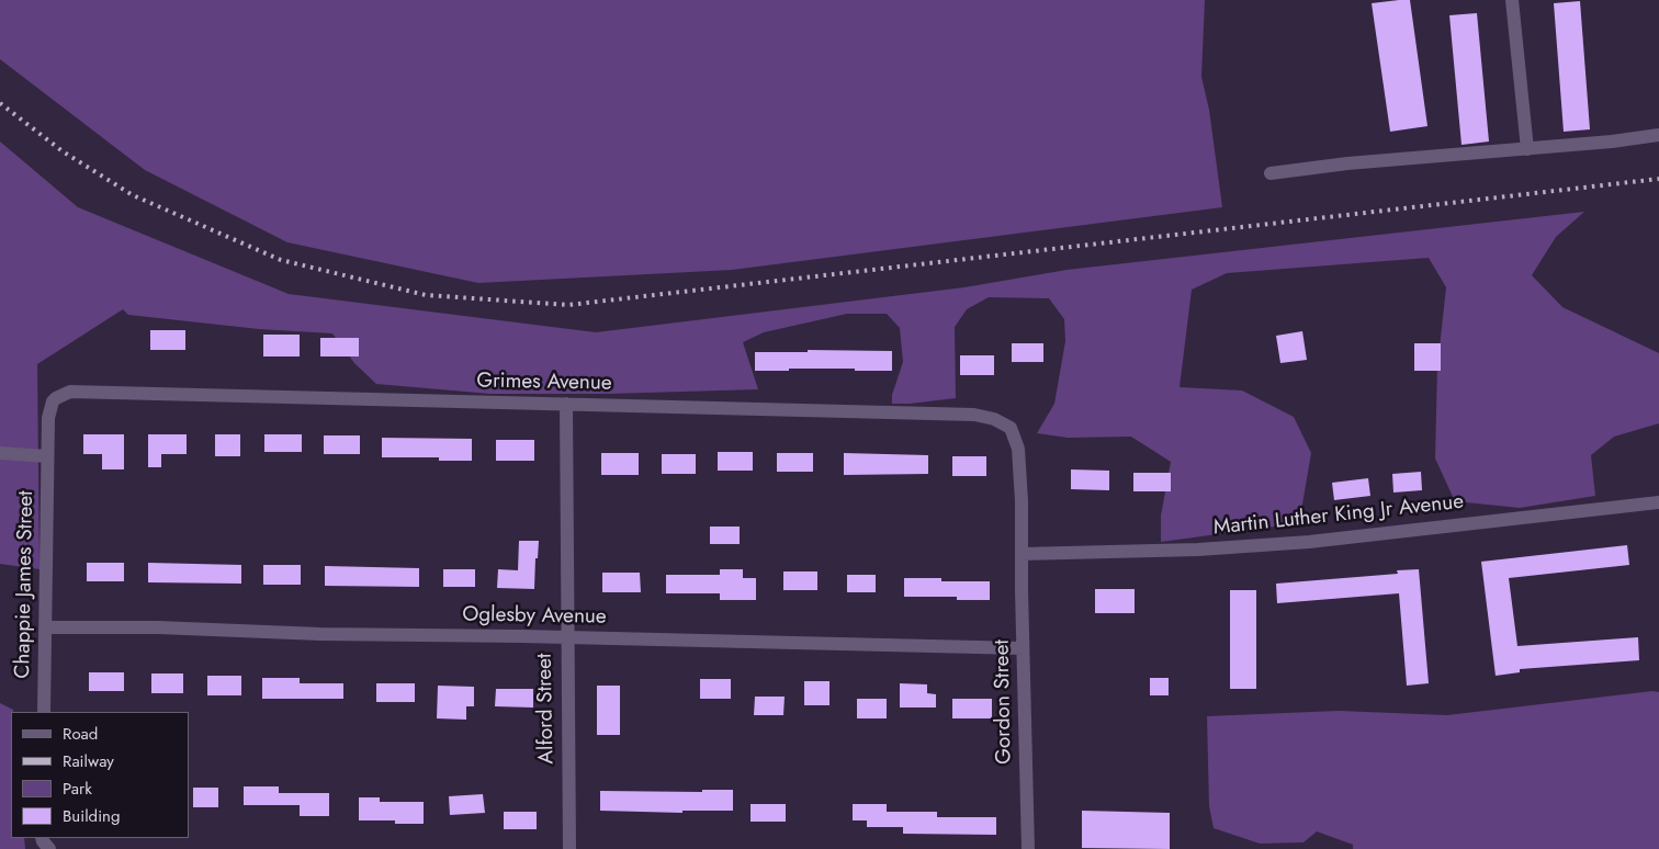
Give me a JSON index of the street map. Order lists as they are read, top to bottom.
{
  "streets": {
    "street": [
      "Grimes Avenue",
      "Martin Luther King Jr Avenue",
      "Chappie James Street",
      "Oglesby Avenue",
      "Gordon Street",
      "Alford Street"
    ]
  },
  "crossings": [
    ["Grimes Avenue", "Martin Luther King Jr Avenue"],
    ["Grimes Avenue", "Chappie James Street"],
    ["Grimes Avenue", "Gordon Street"],
    ["Grimes Avenue", "Alford Street"],
    ["Martin Luther King Jr Avenue", "Gordon Street"],
    ["Chappie James Street", "Oglesby Avenue"],
    ["Oglesby Avenue", "Gordon Street"],
    ["Oglesby Avenue", "Alford Street"]
  ],
  "legend": [
    "Road",
    "Railway",
    "Park",
    "Building"
  ]
}
